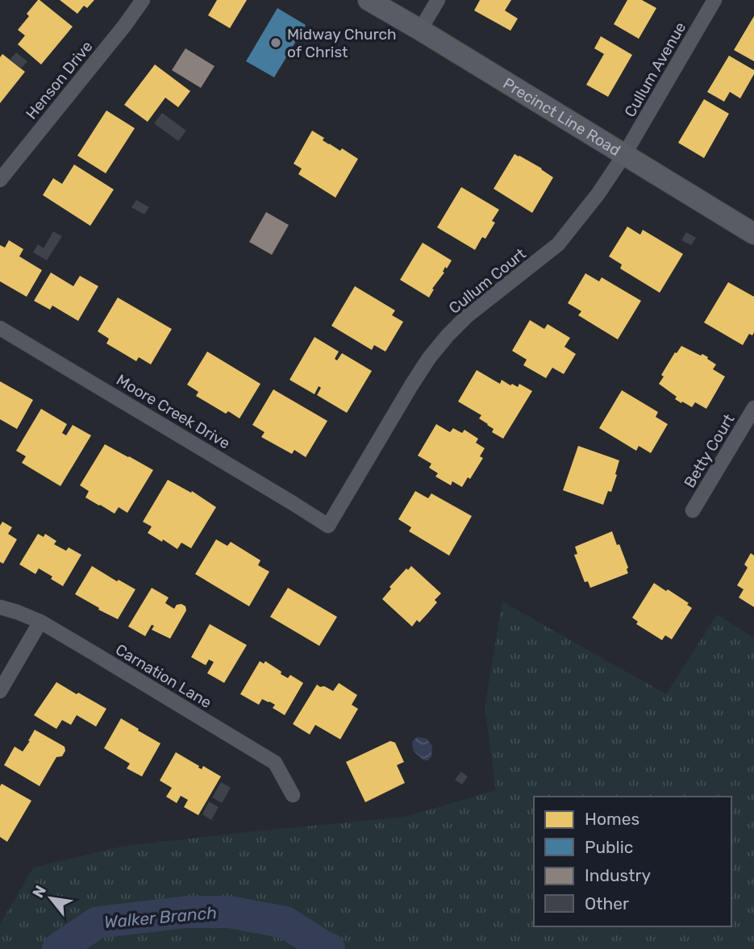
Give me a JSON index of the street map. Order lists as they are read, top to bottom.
{
  "streets": {
    "main road": ["Precinct Line Road"],
    "street": [
      "Cullum Avenue",
      "Henson Drive",
      "Cullum Court",
      "Moore Creek Drive",
      "Betty Court",
      "Carnation Lane"
    ]
  },
  "crossings": [
    ["Cullum Avenue", "Precinct Line Road"],
    ["Cullum Avenue", "Cullum Court"],
    ["Precinct Line Road", "Cullum Court"],
    ["Cullum Court", "Moore Creek Drive"]
  ],
  "water": ["Walker Branch"],
  "places": ["Midway Church of Christ"],
  "legend": [
    "Homes",
    "Public",
    "Industry",
    "Other"
  ],
  "north": "top left"
}
